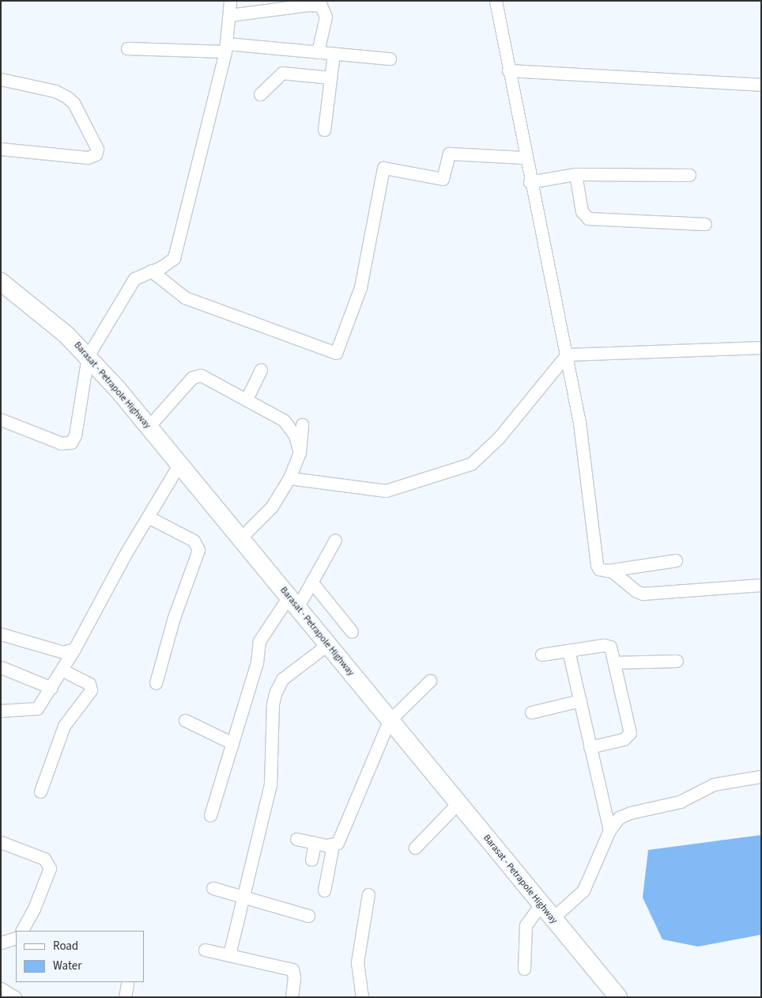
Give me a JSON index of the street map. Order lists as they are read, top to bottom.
{
  "streets": {
    "highway": ["Barasat - Petrapole Highway"]
  },
  "legend": ["Road", "Water"]
}
